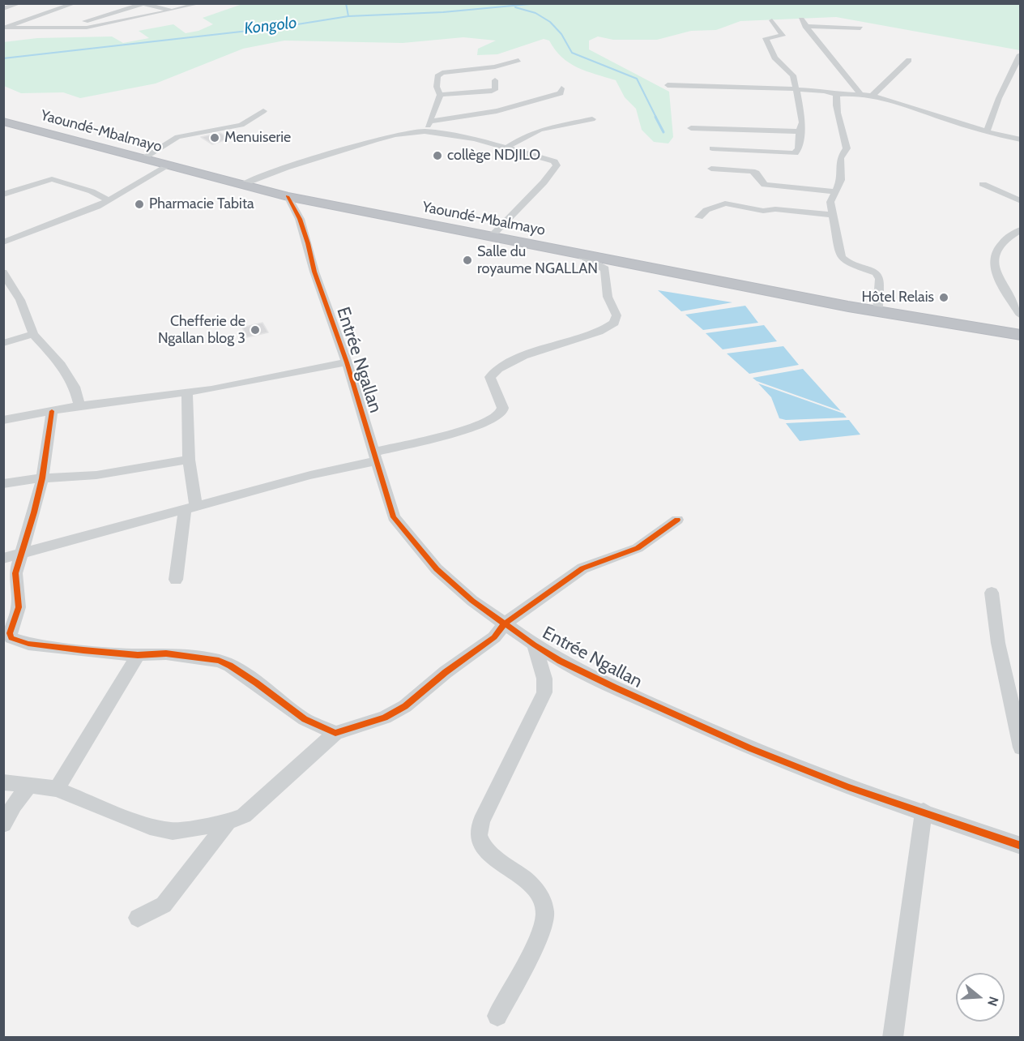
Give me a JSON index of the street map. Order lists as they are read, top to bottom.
{
  "streets": {
    "highway": ["Yaoundé-Mbalmayo"],
    "street": ["Entrée Ngallan"]
  },
  "crossings": [
    ["Yaoundé-Mbalmayo", "Entrée Ngallan"]
  ],
  "water": ["Kongolo"],
  "places": [
    "Menuiserie",
    "collège NDJILO",
    "Pharmacie Tabita",
    "Salle du royaume NGALLAN",
    "Hôtel Relais",
    "Chefferie de Ngallan blog 3"
  ],
  "north": "right"
}
